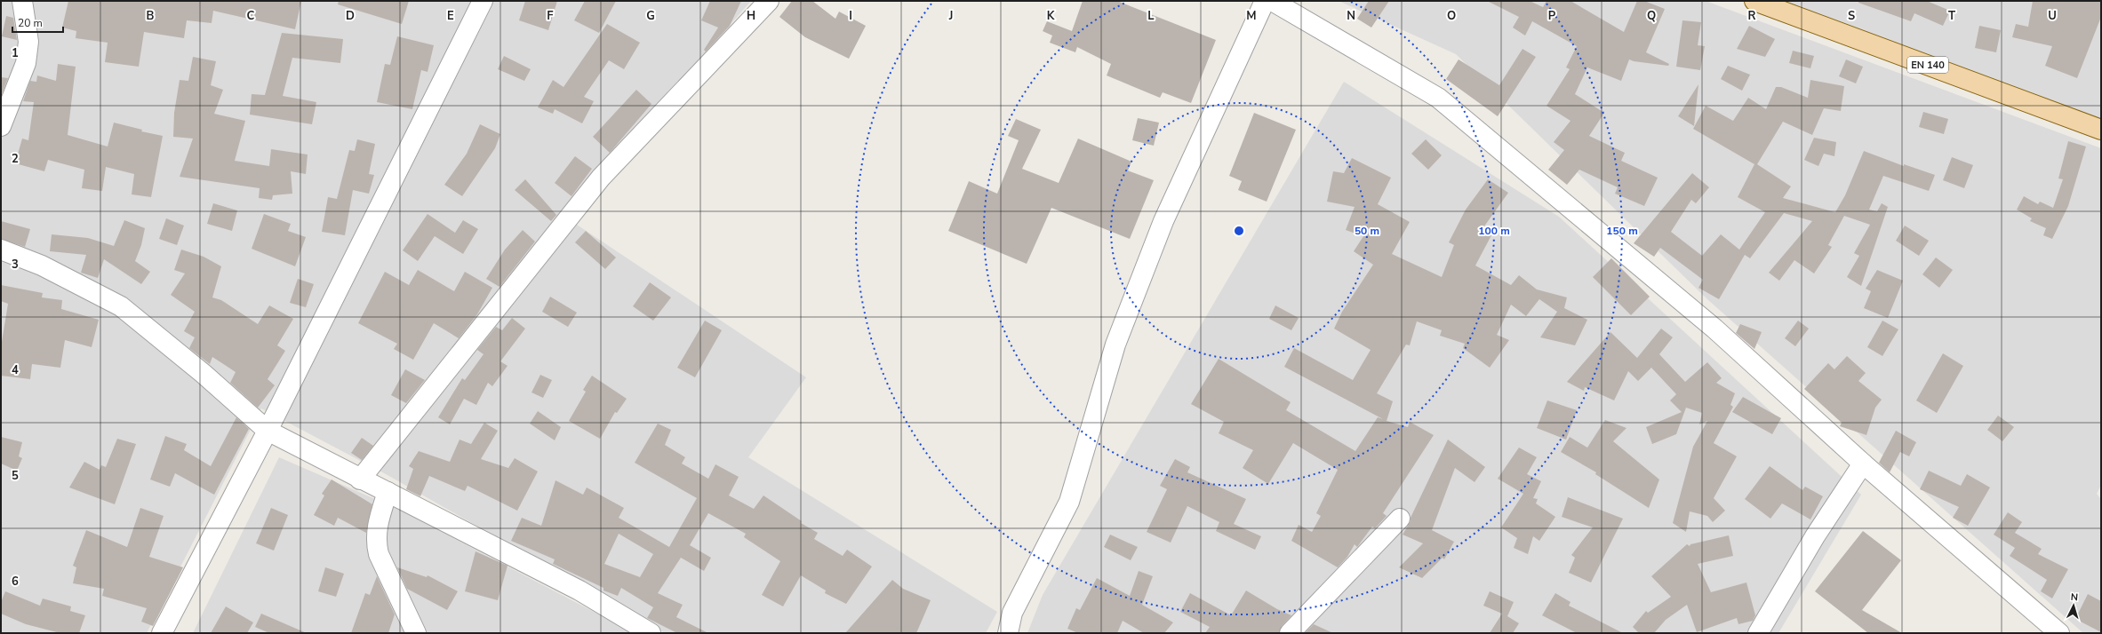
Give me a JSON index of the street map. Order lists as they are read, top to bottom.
{
  "streets": {
    "main road": ["EN 140"]
  },
  "scale_bar": "20 m",
  "north": "top",
  "grid": {
    "columns": [
      "B",
      "C",
      "D",
      "E",
      "F",
      "G",
      "H",
      "I",
      "J",
      "K",
      "L",
      "M",
      "N",
      "O",
      "P",
      "Q",
      "R",
      "S",
      "T",
      "U"
    ],
    "rows": [
      "1",
      "2",
      "3",
      "4",
      "5",
      "6"
    ]
  },
  "rings": ["50 m", "100 m", "150 m"]
}
